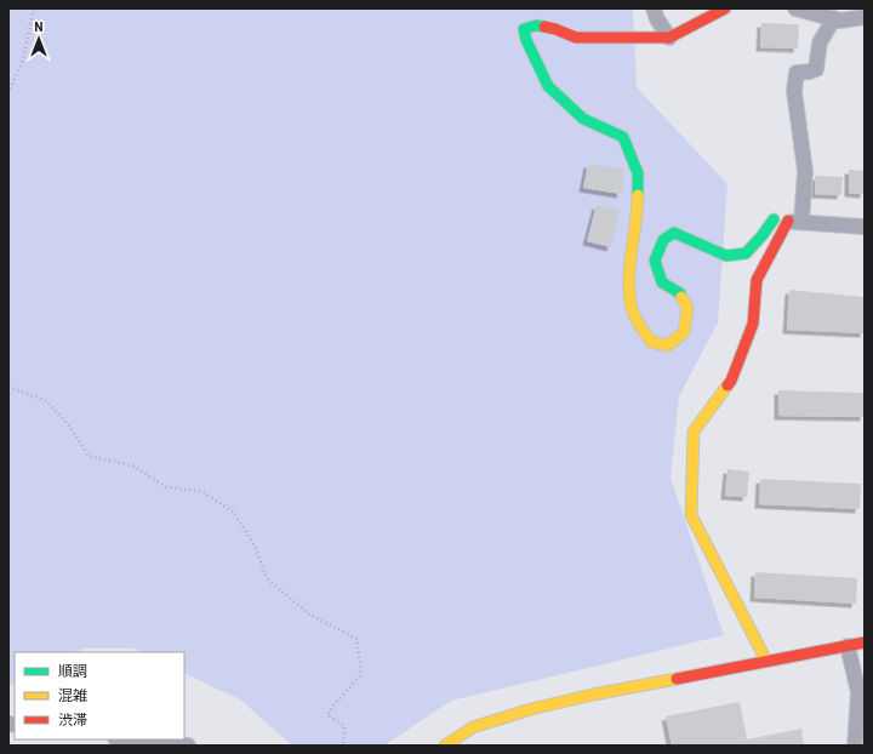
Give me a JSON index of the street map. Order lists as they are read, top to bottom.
{
  "legend": ["順調", "混雑", "渋滞"],
  "north": "top"
}
